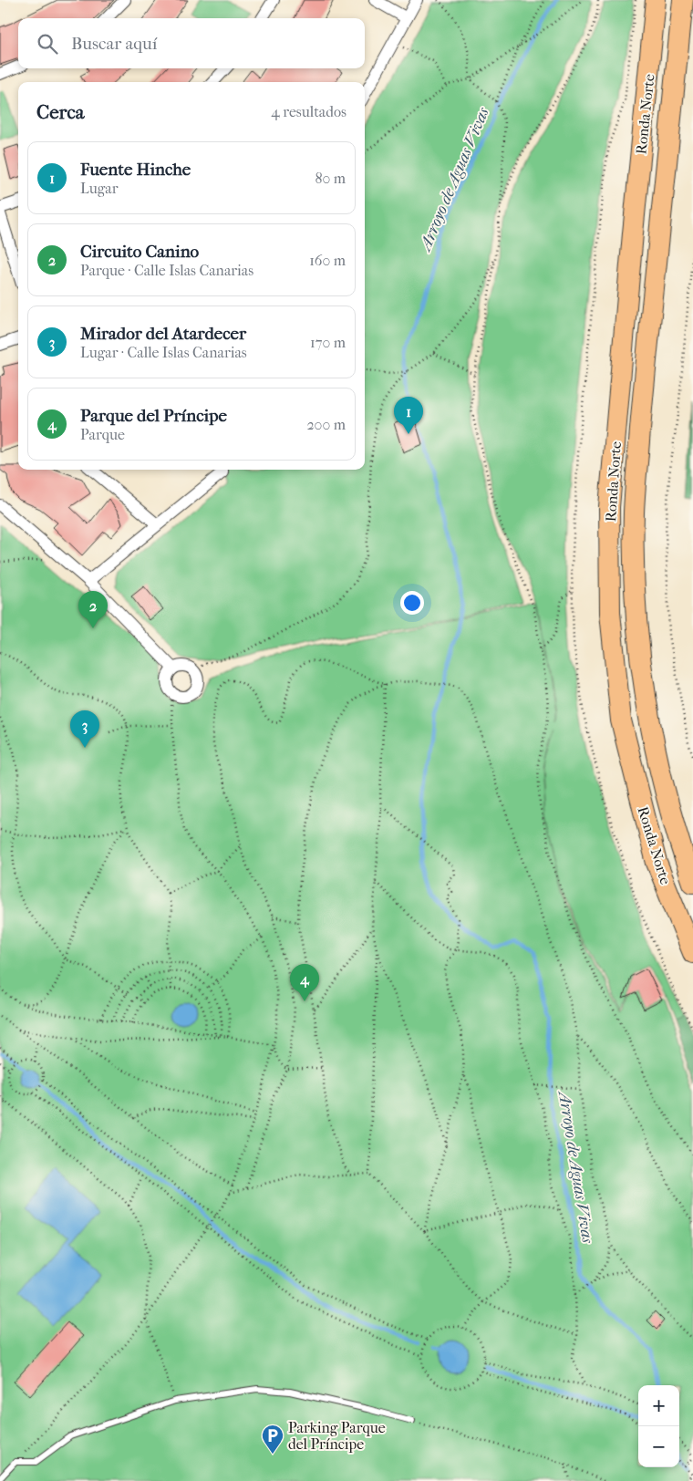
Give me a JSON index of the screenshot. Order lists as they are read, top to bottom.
{
  "streets": {
    "highway": ["Ronda Norte"]
  },
  "water": ["Arroyo de Aguas Vivas"],
  "places": {
    "parking": ["Parking Parque del Príncipe"]
  },
  "page": {
    "search": "Buscar aquí",
    "heading": ["Cerca", "4 resultados"],
    "list": [
      {
        "mark": "1",
        "name": "Fuente Hinche",
        "note": "Lugar",
        "value": "80 m"
      },
      {
        "mark": "2",
        "name": "Circuito Canino",
        "note": "Parque · Calle Islas Canarias",
        "value": "160 m"
      },
      {
        "mark": "3",
        "name": "Mirador del Atardecer",
        "note": "Lugar · Calle Islas Canarias",
        "value": "170 m"
      },
      {
        "mark": "4",
        "name": "Parque del Príncipe",
        "note": "Parque",
        "value": "200 m"
      }
    ],
    "pins": [
      "1",
      "2",
      "3",
      "4"
    ],
    "map_buttons": ["+", "−"]
  }
}
